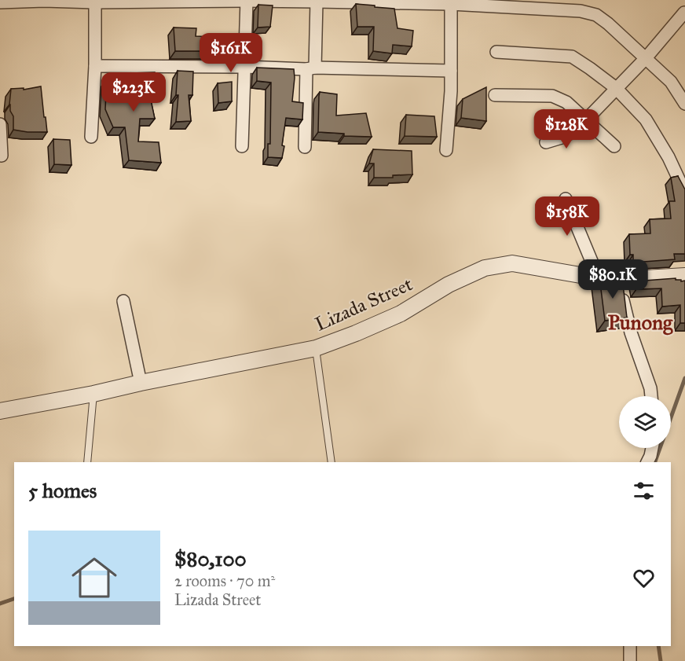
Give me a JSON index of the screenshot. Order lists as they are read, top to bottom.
{
  "streets": {
    "street": ["Lizada Street"]
  },
  "districts": ["Punong"],
  "page": {
    "price": [
      "$161K",
      "$223K",
      "$128K",
      "$158K",
      "$80.1K"
    ],
    "heading": "5 homes",
    "list": [
      {
        "name": "$80,100",
        "note": "2 rooms · 70 m² · Lizada Street"
      }
    ]
  }
}
